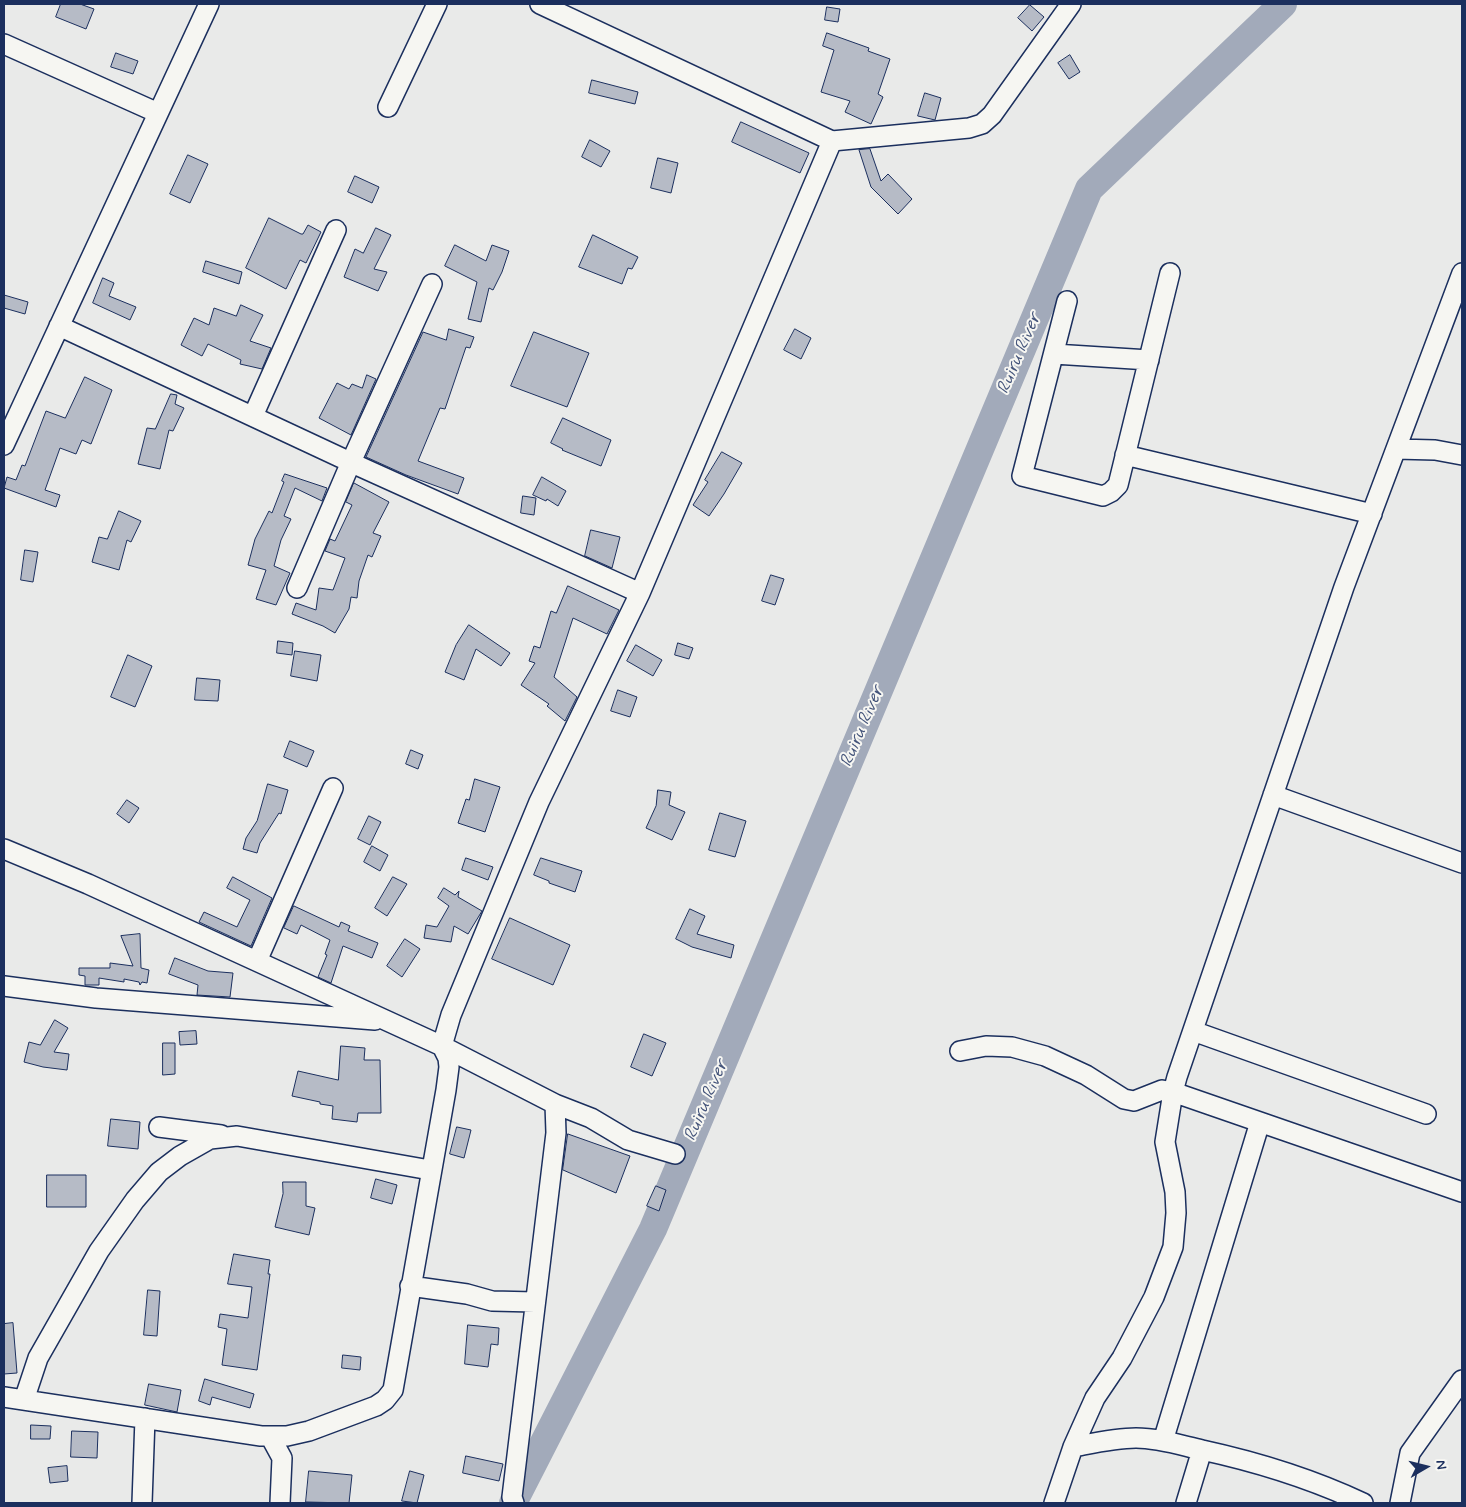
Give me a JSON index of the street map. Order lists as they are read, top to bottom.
{
  "water": ["Ruiru River"],
  "north": "right"
}
